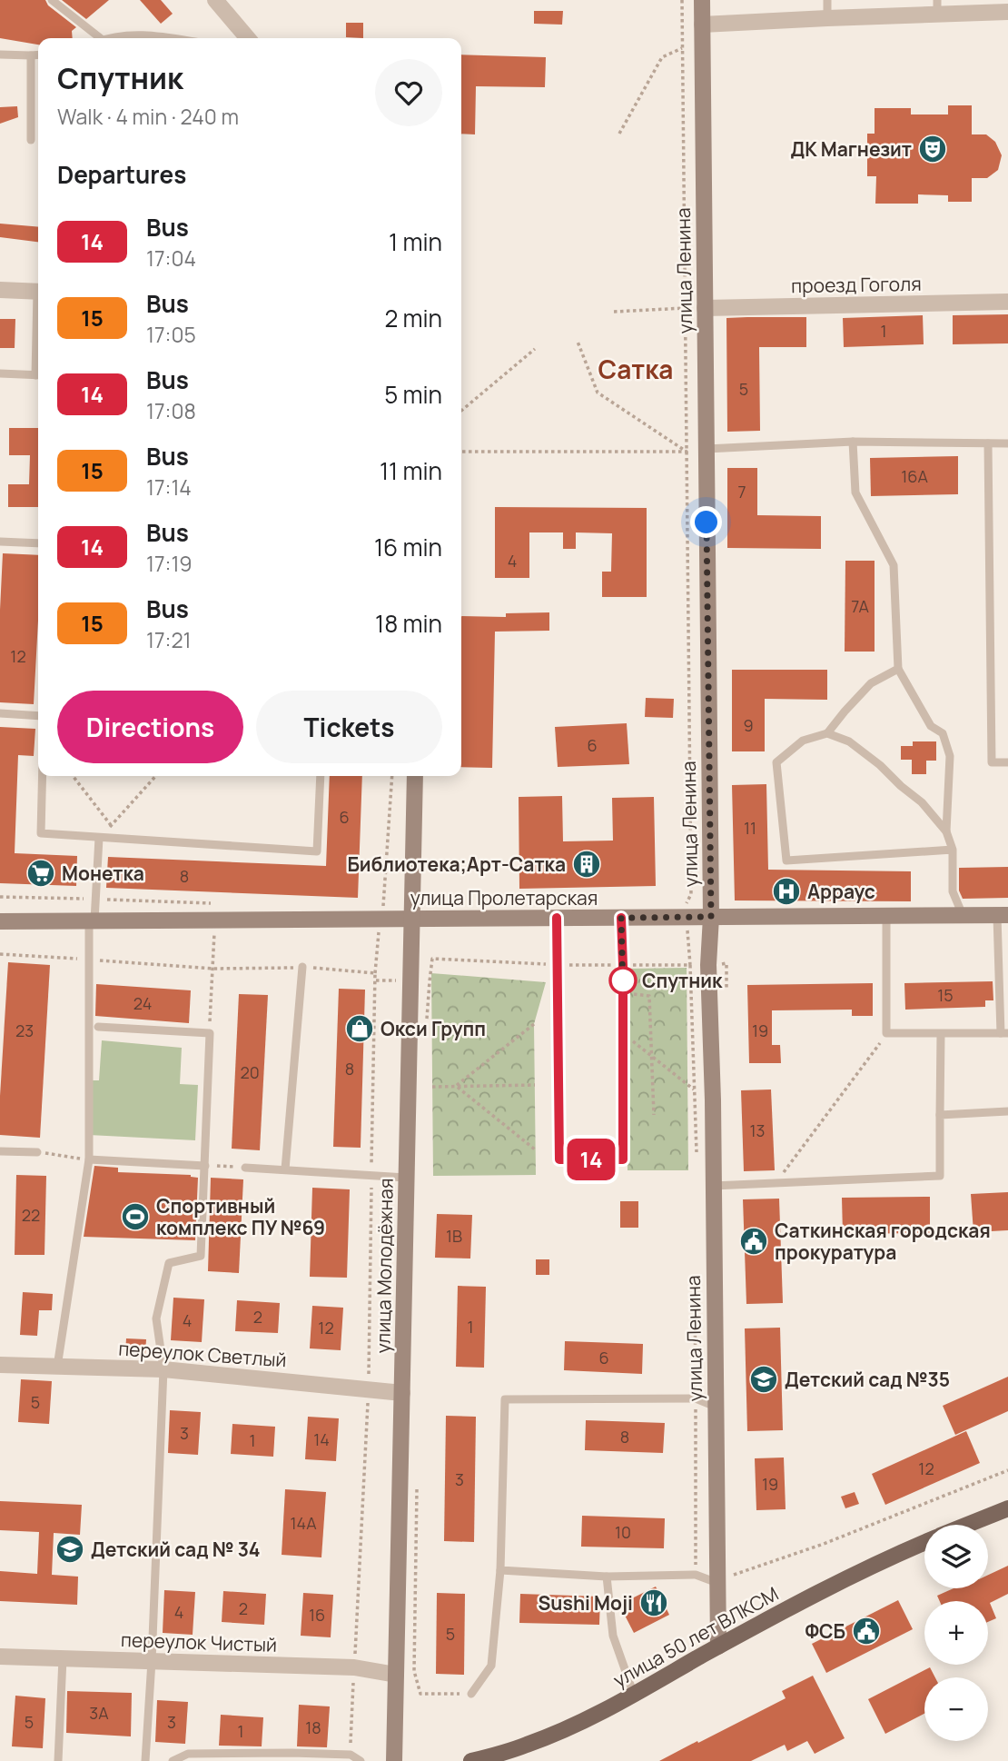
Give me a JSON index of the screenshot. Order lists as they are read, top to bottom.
{
  "streets": {
    "main road": [
      "улица Ленина",
      "улица Пролетарская",
      "улица Молодёжная",
      "улица 50 лет ВЛКСМ"
    ],
    "street": ["проезд Гоголя", "переулок Светлый", "переулок Чистый"]
  },
  "crossings": [
    ["улица Ленина", "проезд Гоголя"],
    ["улица Ленина", "улица Пролетарская"],
    ["улица Ленина", "улица 50 лет ВЛКСМ"],
    ["улица Пролетарская", "улица Молодёжная"],
    ["улица Молодёжная", "переулок Светлый"],
    ["улица Молодёжная", "переулок Чистый"]
  ],
  "districts": ["Сатка"],
  "places": {
    "theatre": ["ДК Магнезит"],
    "building": ["Библиотека;Арт-Сатка"],
    "supermarket": ["Монетка"],
    "hospital": ["Арраус"],
    "other": ["Спутник"],
    "shop": ["Окси Групп"],
    "sports": ["Спортивный комплекс ПУ №69"],
    "public building": ["Саткинская городская прокуратура", "ФСБ"],
    "school or university": ["Детский сад №35", "Детский сад № 34"],
    "restaurant": ["Sushi Moji"]
  },
  "lines": ["bus line 14"],
  "house_numbers": [
    "1",
    "5",
    "16А",
    "7",
    "4",
    "7А",
    "12",
    "9",
    "6",
    "6",
    "11",
    "8",
    "15",
    "24",
    "23",
    "19",
    "8",
    "20",
    "13",
    "22",
    "1В",
    "2",
    "4",
    "1",
    "12",
    "6",
    "5",
    "3",
    "8",
    "14",
    "1",
    "12",
    "3",
    "19",
    "14А",
    "10",
    "2",
    "4",
    "16",
    "5",
    "3А",
    "5",
    "3",
    "18",
    "1"
  ],
  "page": {
    "on_map": "14",
    "heading": [
      ["Спутник", "Walk · 4 min · 240 m"],
      "Departures"
    ],
    "list": [
      {
        "mark": "14",
        "name": "Bus",
        "note": "17:04",
        "value": "1 min"
      },
      {
        "mark": "15",
        "name": "Bus",
        "note": "17:05",
        "value": "2 min"
      },
      {
        "mark": "14",
        "name": "Bus",
        "note": "17:08",
        "value": "5 min"
      },
      {
        "mark": "15",
        "name": "Bus",
        "note": "17:14",
        "value": "11 min"
      },
      {
        "mark": "14",
        "name": "Bus",
        "note": "17:19",
        "value": "16 min"
      },
      {
        "mark": "15",
        "name": "Bus",
        "note": "17:21",
        "value": "18 min"
      }
    ],
    "buttons": ["Directions", "Tickets"],
    "map_buttons": ["+", "−"]
  }
}
